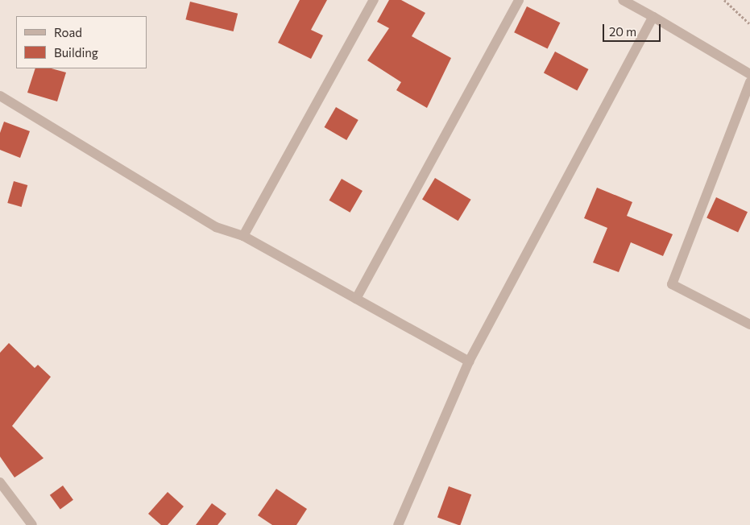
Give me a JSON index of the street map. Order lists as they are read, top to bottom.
{
  "legend": ["Road", "Building"],
  "scale_bar": "20 m"
}
